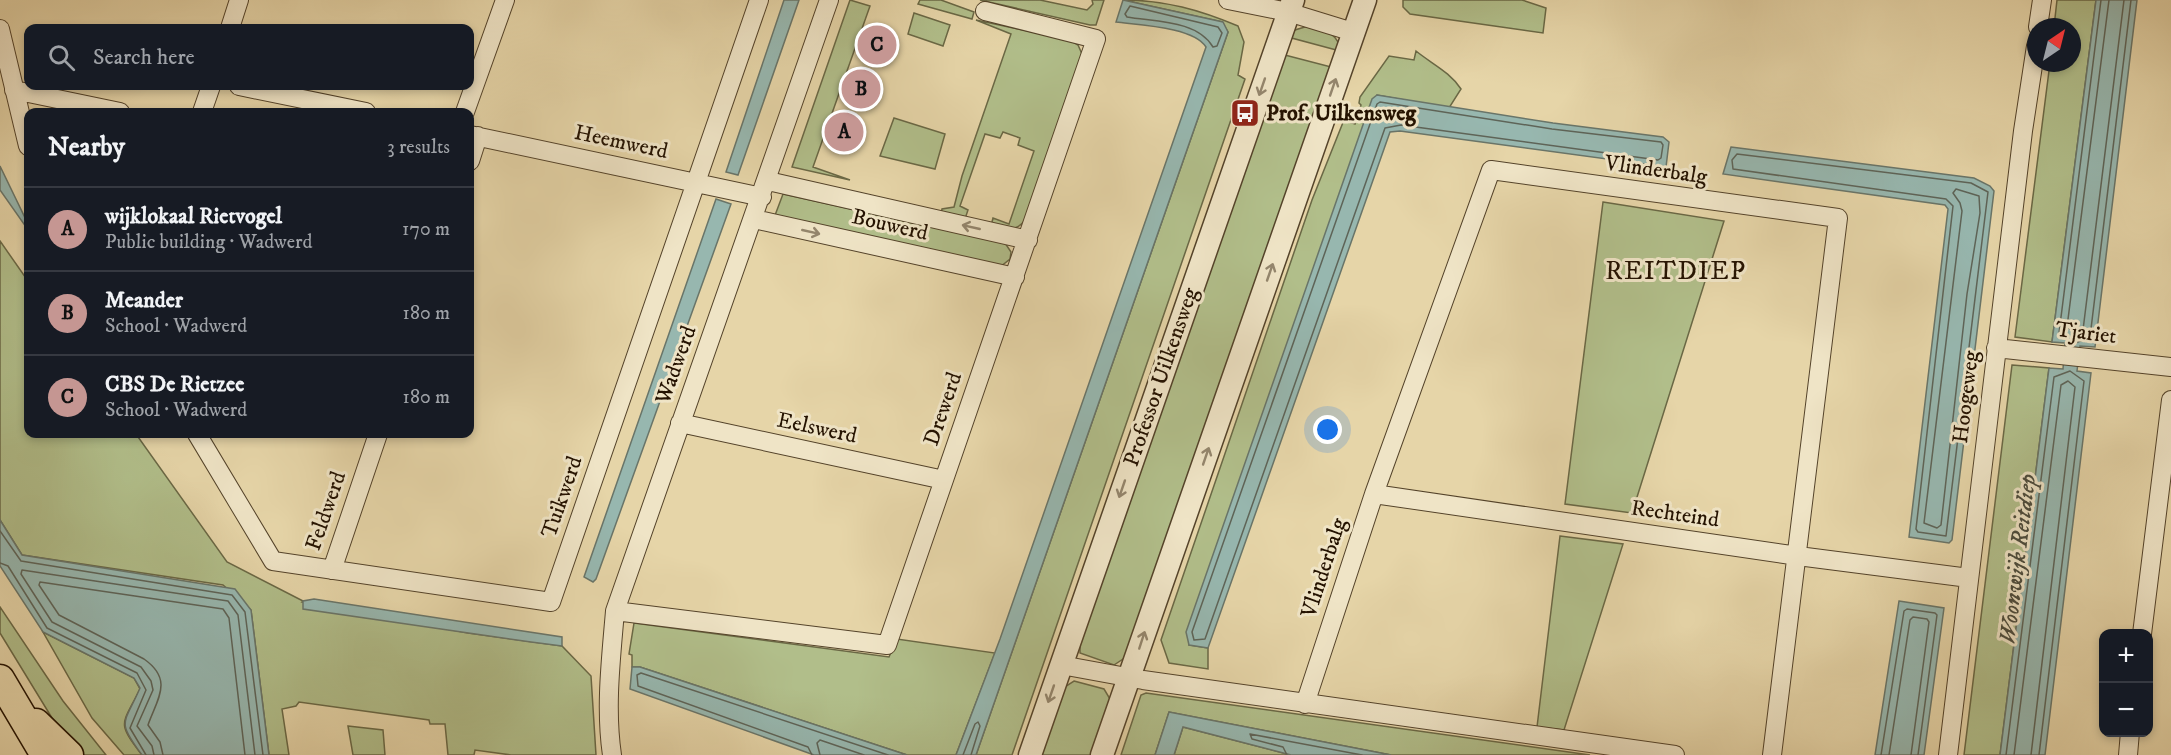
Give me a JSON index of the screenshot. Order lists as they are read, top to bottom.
{
  "streets": {
    "street": [
      "Heemwerd",
      "Vlinderbalg",
      "Bouwerd",
      "Tjariet",
      "Wadwerd",
      "Professor Uilkensweg",
      "Hoogeweg",
      "Drewerd",
      "Eelswerd",
      "Tuikwerd",
      "Feldwerd",
      "Rechteind"
    ]
  },
  "crossings": [
    ["Heemwerd", "Bouwerd"],
    ["Heemwerd", "Wadwerd"],
    ["Heemwerd", "Tuikwerd"],
    ["Vlinderbalg", "Rechteind"],
    ["Bouwerd", "Wadwerd"],
    ["Bouwerd", "Drewerd"],
    ["Tjariet", "Hoogeweg"],
    ["Wadwerd", "Drewerd"],
    ["Wadwerd", "Eelswerd"],
    ["Hoogeweg", "Rechteind"],
    ["Drewerd", "Eelswerd"],
    ["Tuikwerd", "Feldwerd"]
  ],
  "districts": ["REITDIEP"],
  "water": ["Woonwijk Reitdiep"],
  "places": {
    "bus stop": ["Prof. Uilkensweg"]
  },
  "north": "top right",
  "page": {
    "pins": ["C", "B", "A"],
    "search": "Search here",
    "heading": ["Nearby", "3 results"],
    "list": [
      {
        "mark": "A",
        "name": "wijklokaal Rietvogel",
        "note": "Public building · Wadwerd",
        "value": "170 m"
      },
      {
        "mark": "B",
        "name": "Meander",
        "note": "School · Wadwerd",
        "value": "180 m"
      },
      {
        "mark": "C",
        "name": "CBS De Rietzee",
        "note": "School · Wadwerd",
        "value": "180 m"
      }
    ],
    "map_buttons": ["+", "−"]
  }
}
